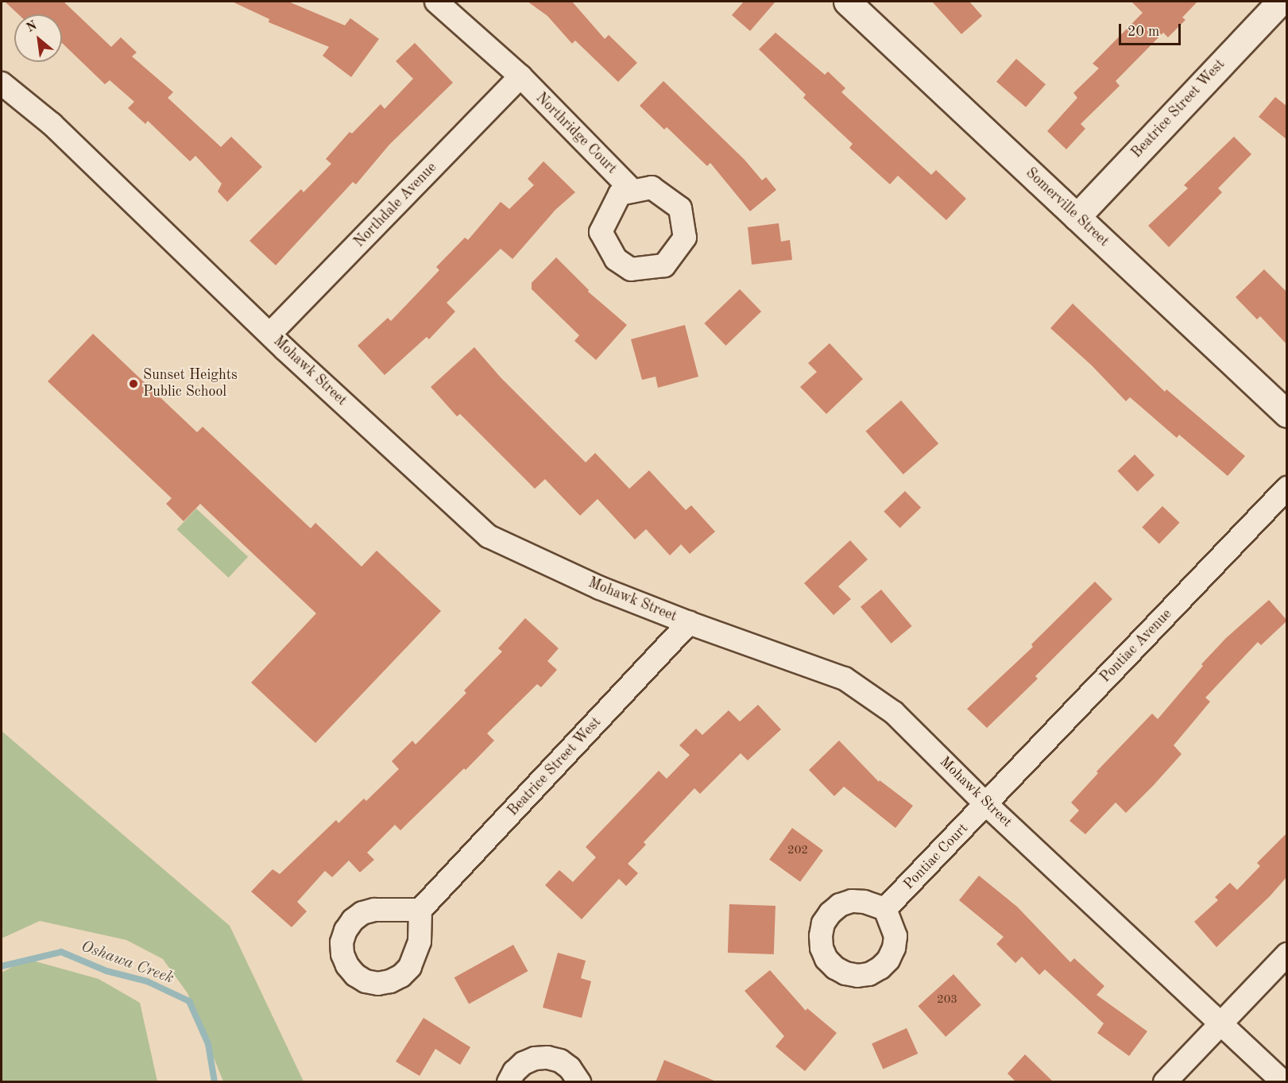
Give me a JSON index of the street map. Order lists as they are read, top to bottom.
{
  "streets": {
    "street": [
      "Beatrice Street West",
      "Northridge Court",
      "Northdale Avenue",
      "Somerville Street",
      "Mohawk Street",
      "Pontiac Avenue",
      "Pontiac Court"
    ]
  },
  "crossings": [
    ["Beatrice Street West", "Somerville Street"],
    ["Beatrice Street West", "Mohawk Street"],
    ["Northridge Court", "Northdale Avenue"],
    ["Northdale Avenue", "Mohawk Street"],
    ["Mohawk Street", "Pontiac Avenue"],
    ["Mohawk Street", "Pontiac Court"],
    ["Pontiac Avenue", "Pontiac Court"]
  ],
  "water": ["Oshawa Creek"],
  "places": ["Sunset Heights Public School"],
  "house_numbers": ["202", "203"],
  "scale_bar": "20 m",
  "north": "top left"
}
